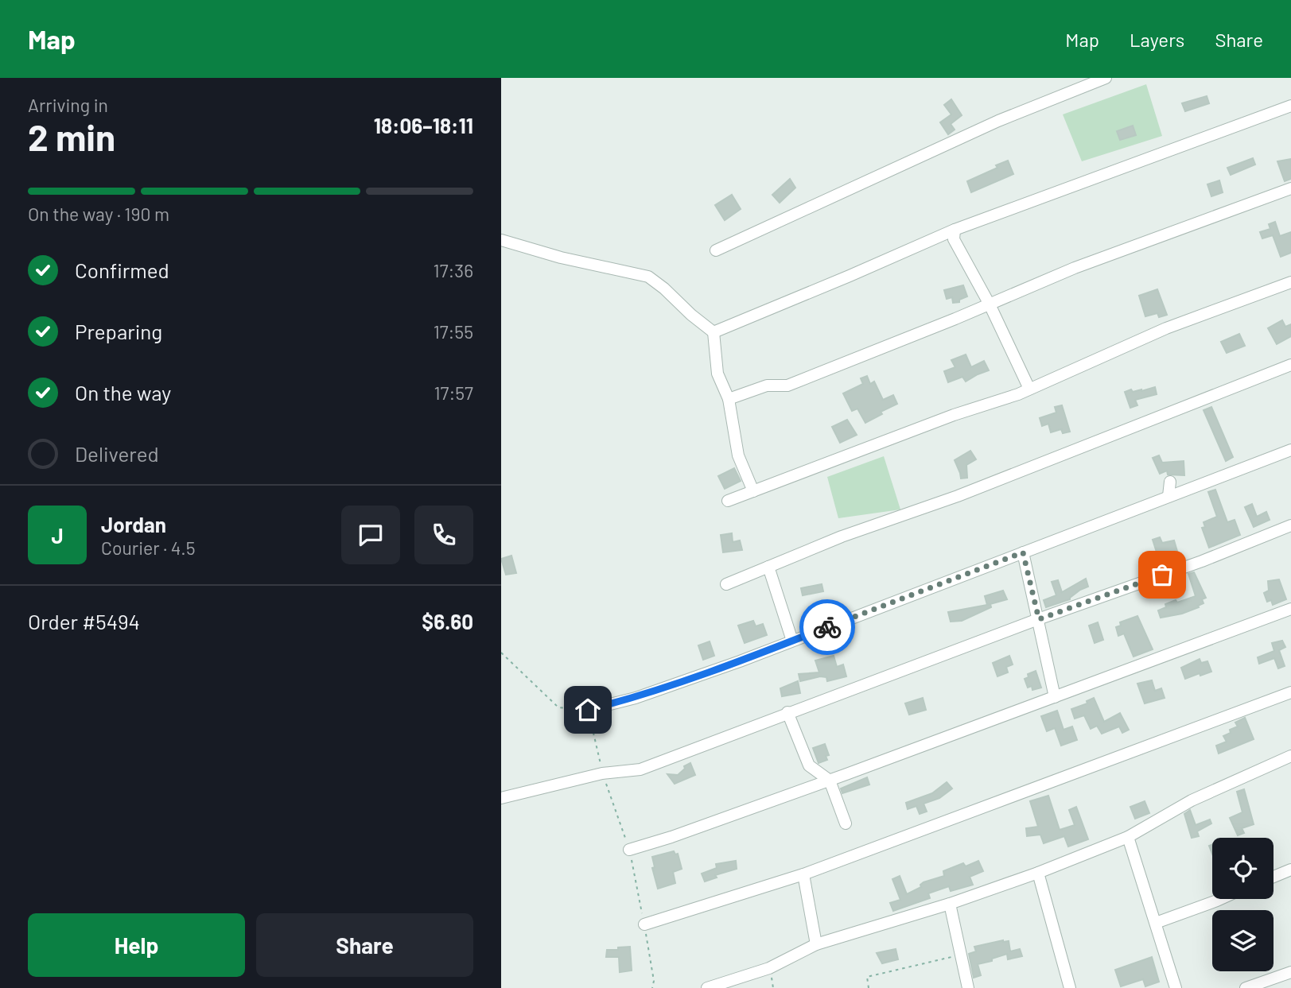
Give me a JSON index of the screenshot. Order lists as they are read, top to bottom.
{
  "page": {
    "header": "Map",
    "nav": ["Map", "Layers", "Share"],
    "heading": ["2 min", "Arriving in", "18:06–18:11"],
    "panel": [
      "Jordan",
      "Courier · 4.5",
      "Order #5494",
      "$6.60"
    ],
    "bar": "On the way · 190 m",
    "list": [
      ["Confirmed", "17:36"],
      ["Preparing", "17:55"],
      ["On the way", "17:57"],
      "Delivered"
    ],
    "round": "J",
    "buttons": ["Help", "Share"]
  }
}
